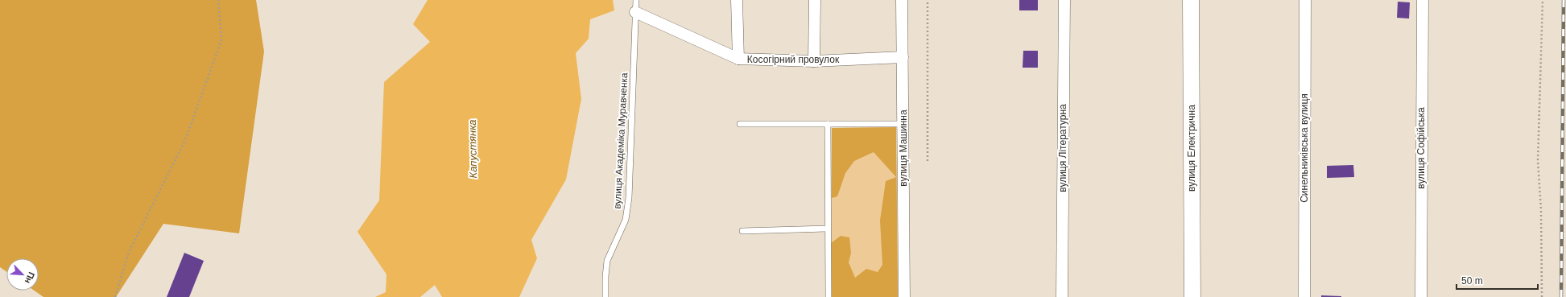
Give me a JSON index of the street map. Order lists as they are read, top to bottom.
{
  "streets": {
    "street": [
      "Косогірний провулок",
      "вулиця Машинна",
      "вулиця Літературна",
      "вулиця Електрична",
      "Синельниківська вулиця",
      "вулиця Софійська"
    ],
    "lane": ["вулиця Академіка Муравченка"]
  },
  "crossings": [
    ["Косогірний провулок", "вулиця Академіка Муравченка"],
    ["Косогірний провулок", "вулиця Машинна"]
  ],
  "water": ["Капустянка"],
  "scale_bar": "50 m",
  "north": "bottom right"
}
